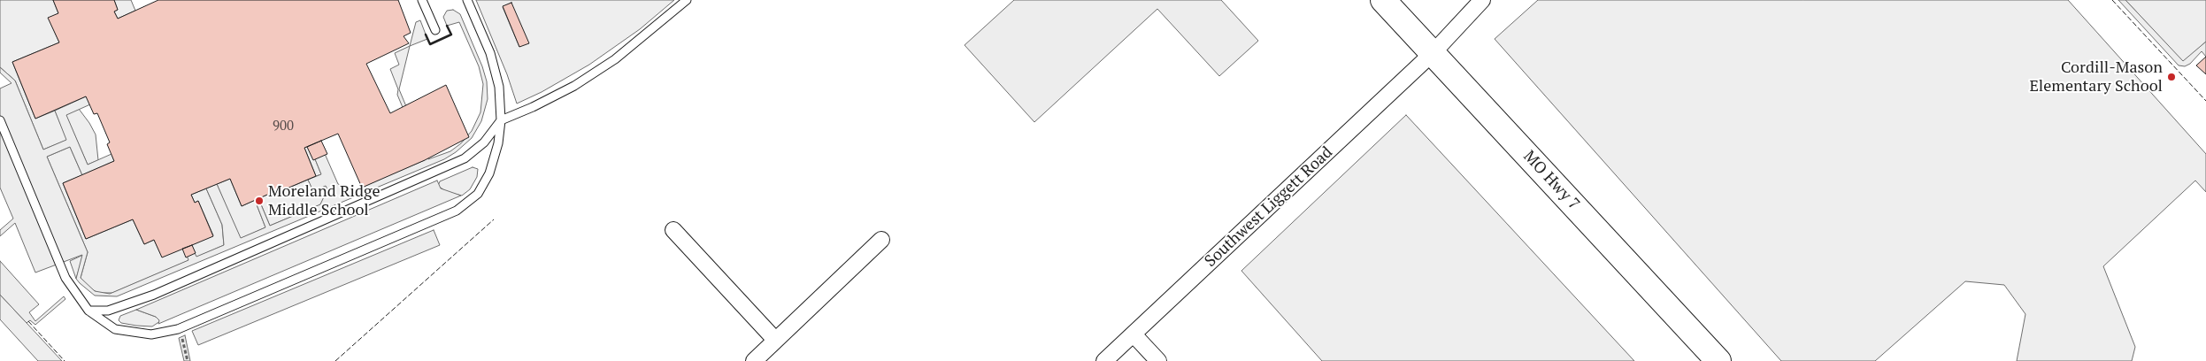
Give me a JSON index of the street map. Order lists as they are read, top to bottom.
{
  "streets": {
    "main road": ["MO Hwy 7"],
    "street": ["Southwest Liggett Road"]
  },
  "crossings": [
    ["MO Hwy 7", "Southwest Liggett Road"]
  ],
  "places": ["Cordill-Mason Elementary School", "Moreland Ridge Middle School"],
  "house_numbers": ["900"]
}
